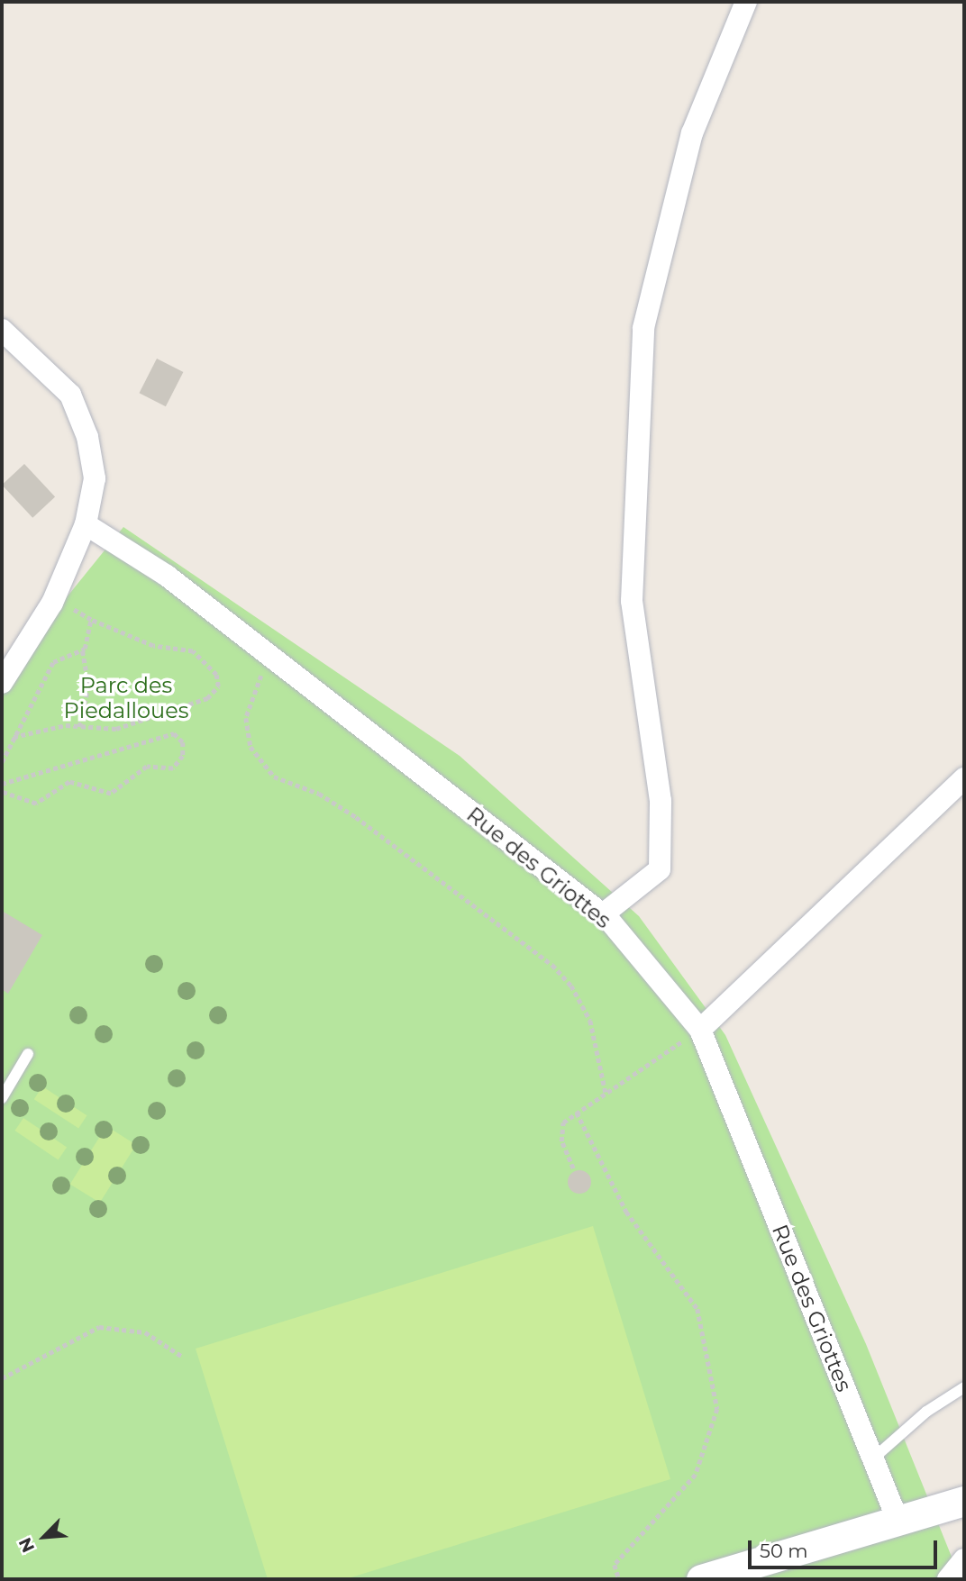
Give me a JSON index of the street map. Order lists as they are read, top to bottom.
{
  "streets": {
    "street": ["Rue des Griottes"]
  },
  "parks": ["Parc des Piedalloues"],
  "scale_bar": "50 m",
  "north": "bottom left"
}
